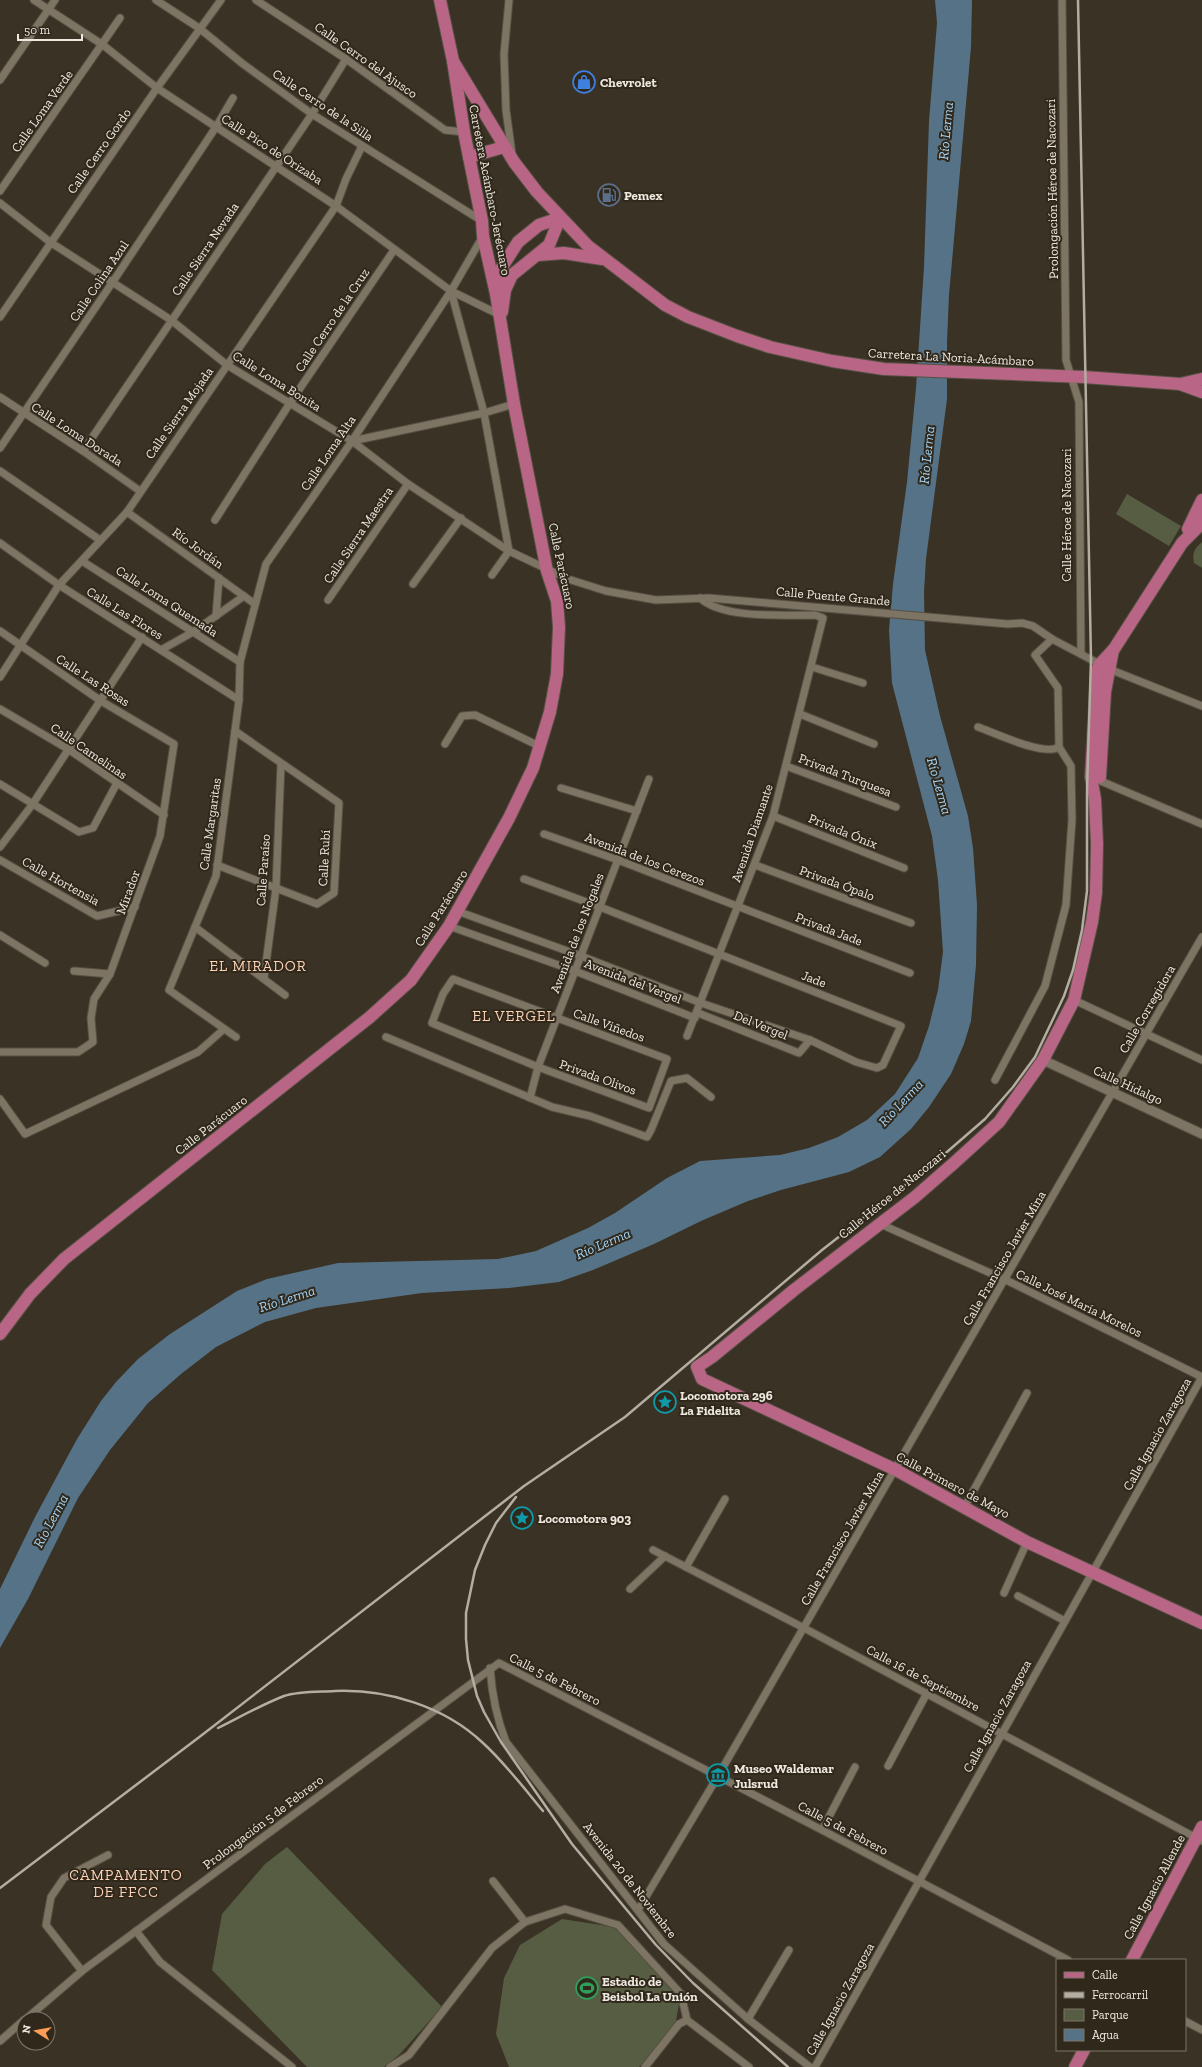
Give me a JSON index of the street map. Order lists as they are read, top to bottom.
{
  "streets": {
    "main road": [
      "Carretera Acámbaro-Jerécuaro",
      "Carretera La Noria-Acámbaro",
      "Calle Héroe de Nacozari",
      "Calle Parácuaro",
      "Calle Primero de Mayo",
      "Calle Ignacio Allende"
    ],
    "street": [
      "Calle Cerro del Ajusco",
      "Calle Cerro de la Silla",
      "Calle Loma Verde",
      "Calle Pico de Orizaba",
      "Calle Cerro Gordo",
      "Prolongación Héroe de Nacozari",
      "Calle Sierra Nevada",
      "Calle Colina Azul",
      "Calle Cerro de la Cruz",
      "Calle Loma Bonita",
      "Calle Sierra Mojada",
      "Calle Loma Dorada",
      "Calle Loma Alta",
      "Calle Sierra Maestra",
      "Río Jordán",
      "Calle Puente Grande",
      "Calle Loma Quemada",
      "Calle Las Flores",
      "Calle Las Rosas",
      "Calle Camelinas",
      "Privada Turquesa",
      "Calle Margaritas",
      "Privada Ónix",
      "Avenida Diamante",
      "Calle Rubí",
      "Avenida de los Cerezos",
      "Calle Paraíso",
      "Calle Hortensia",
      "Privada Ópalo",
      "Mirador",
      "Privada Jade",
      "Avenida de los Nogales",
      "Jade",
      "Avenida del Vergel",
      "Calle Corregidora",
      "Calle Viñedos",
      "Del Vergel",
      "Privada Olivos",
      "Calle Hidalgo",
      "Calle Francisco Javier Mina",
      "Calle José María Morelos",
      "Calle Ignacio Zaragoza",
      "Calle 16 de Septiembre",
      "Calle 5 de Febrero",
      "Prolongación 5 de Febrero",
      "Avenida 20 de Noviembre"
    ]
  },
  "crossings": [
    ["Calle Cerro del Ajusco", "Carretera Acámbaro-Jerécuaro"],
    ["Calle Cerro del Ajusco", "Calle Sierra Nevada"],
    ["Calle Cerro de la Silla", "Calle Cerro Gordo"],
    ["Calle Cerro de la Silla", "Carretera Acámbaro-Jerécuaro"],
    ["Calle Cerro de la Silla", "Calle Sierra Nevada"],
    ["Calle Cerro de la Silla", "Calle Sierra Mojada"],
    ["Calle Loma Verde", "Calle Pico de Orizaba"],
    ["Calle Pico de Orizaba", "Calle Cerro Gordo"],
    ["Calle Pico de Orizaba", "Carretera Acámbaro-Jerécuaro"],
    ["Calle Pico de Orizaba", "Calle Sierra Nevada"],
    ["Calle Pico de Orizaba", "Calle Colina Azul"],
    ["Calle Pico de Orizaba", "Calle Cerro de la Cruz"],
    ["Calle Pico de Orizaba", "Calle Sierra Mojada"],
    ["Calle Pico de Orizaba", "Calle Loma Alta"],
    ["Calle Pico de Orizaba", "Calle Parácuaro"],
    ["Calle Cerro Gordo", "Calle Loma Bonita"],
    ["Prolongación Héroe de Nacozari", "Carretera La Noria-Acámbaro"],
    ["Prolongación Héroe de Nacozari", "Calle Héroe de Nacozari"],
    ["Carretera Acámbaro-Jerécuaro", "Carretera La Noria-Acámbaro"],
    ["Carretera Acámbaro-Jerécuaro", "Calle Loma Alta"],
    ["Carretera Acámbaro-Jerécuaro", "Calle Parácuaro"],
    ["Calle Sierra Nevada", "Calle Loma Bonita"],
    ["Calle Sierra Nevada", "Calle Loma Dorada"],
    ["Calle Colina Azul", "Calle Loma Bonita"],
    ["Calle Colina Azul", "Calle Loma Dorada"],
    ["Calle Cerro de la Cruz", "Calle Loma Bonita"],
    ["Carretera La Noria-Acámbaro", "Calle Héroe de Nacozari"],
    ["Calle Loma Bonita", "Calle Sierra Mojada"],
    ["Calle Loma Bonita", "Calle Loma Alta"],
    ["Calle Loma Bonita", "Calle Sierra Maestra"],
    ["Calle Loma Bonita", "Calle Parácuaro"],
    ["Calle Loma Bonita", "Calle Puente Grande"],
    ["Calle Sierra Mojada", "Calle Loma Dorada"],
    ["Calle Sierra Mojada", "Río Jordán"],
    ["Calle Sierra Mojada", "Calle Loma Quemada"],
    ["Calle Sierra Mojada", "Calle Las Flores"],
    ["Calle Sierra Mojada", "Calle Las Rosas"],
    ["Calle Loma Alta", "Río Jordán"],
    ["Calle Loma Alta", "Calle Loma Quemada"],
    ["Calle Loma Alta", "Calle Las Flores"],
    ["Calle Loma Alta", "Calle Margaritas"],
    ["Calle Héroe de Nacozari", "Calle Puente Grande"],
    ["Calle Héroe de Nacozari", "Calle Hidalgo"],
    ["Calle Héroe de Nacozari", "Calle José María Morelos"],
    ["Calle Héroe de Nacozari", "Calle Primero de Mayo"],
    ["Calle Parácuaro", "Calle Puente Grande"],
    ["Calle Parácuaro", "Avenida del Vergel"],
    ["Calle Puente Grande", "Avenida Diamante"],
    ["Calle Las Flores", "Calle Margaritas"],
    ["Calle Las Rosas", "Mirador"],
    ["Calle Camelinas", "Mirador"],
    ["Privada Turquesa", "Avenida Diamante"],
    ["Privada Ónix", "Avenida Diamante"],
    ["Avenida Diamante", "Avenida de los Cerezos"],
    ["Avenida Diamante", "Privada Ópalo"],
    ["Avenida Diamante", "Privada Jade"],
    ["Avenida Diamante", "Jade"],
    ["Avenida Diamante", "Avenida del Vergel"],
    ["Avenida Diamante", "Del Vergel"],
    ["Calle Rubí", "Calle Paraíso"],
    ["Avenida de los Cerezos", "Privada Jade"],
    ["Avenida de los Cerezos", "Avenida de los Nogales"],
    ["Calle Hortensia", "Mirador"],
    ["Avenida de los Nogales", "Jade"],
    ["Avenida de los Nogales", "Avenida del Vergel"],
    ["Avenida de los Nogales", "Calle Viñedos"],
    ["Avenida de los Nogales", "Privada Olivos"],
    ["Jade", "Del Vergel"],
    ["Avenida del Vergel", "Del Vergel"],
    ["Calle Corregidora", "Calle Hidalgo"],
    ["Calle Corregidora", "Calle Francisco Javier Mina"],
    ["Calle Viñedos", "Privada Olivos"],
    ["Calle Hidalgo", "Calle Francisco Javier Mina"],
    ["Calle Francisco Javier Mina", "Calle José María Morelos"],
    ["Calle Francisco Javier Mina", "Calle Primero de Mayo"],
    ["Calle Francisco Javier Mina", "Calle 16 de Septiembre"],
    ["Calle Francisco Javier Mina", "Calle 5 de Febrero"],
    ["Calle Francisco Javier Mina", "Avenida 20 de Noviembre"],
    ["Calle José María Morelos", "Calle Ignacio Zaragoza"],
    ["Calle Ignacio Zaragoza", "Calle Primero de Mayo"],
    ["Calle Ignacio Zaragoza", "Calle 16 de Septiembre"],
    ["Calle Ignacio Zaragoza", "Calle 5 de Febrero"],
    ["Calle 16 de Septiembre", "Calle Ignacio Allende"],
    ["Calle 5 de Febrero", "Prolongación 5 de Febrero"],
    ["Prolongación 5 de Febrero", "Avenida 20 de Noviembre"]
  ],
  "districts": ["EL MIRADOR", "EL VERGEL", "CAMPAMENTO DE FFCC"],
  "water": ["Río Lerma"],
  "places": {
    "shop": ["Chevrolet"],
    "fuel station": ["Pemex"],
    "place": ["Locomotora 296 La Fidelita", "Locomotora 903"],
    "museum": ["Museo Waldemar Julsrud"],
    "sports": ["Estadio de Beisbol La Unión"]
  },
  "legend": [
    "Calle",
    "Ferrocarril",
    "Parque",
    "Agua"
  ],
  "scale_bar": "50 m",
  "north": "left"
}
